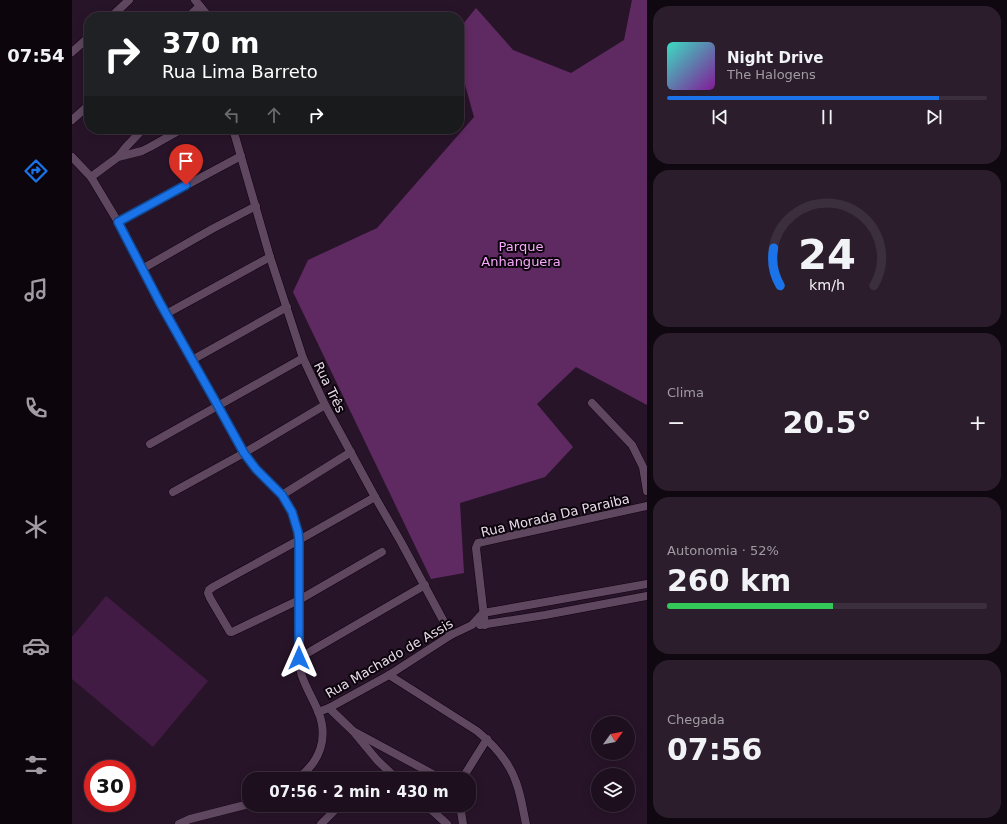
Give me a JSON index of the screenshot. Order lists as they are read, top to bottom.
{
  "streets": {
    "street": ["Rua Três", "Rua Morada Da Paraiba", "Rua Machado de Assis"]
  },
  "crossings": [
    ["Rua Três", "Rua Machado de Assis"],
    ["Rua Morada Da Paraiba", "Rua Machado de Assis"]
  ],
  "parks": ["Parque Anhanguera"],
  "north": "top right",
  "page": {
    "tabs": "07:54",
    "turn": ["370 m", "Rua Lima Barreto"],
    "song": ["Night Drive", "The Halogens"],
    "tile": [
      "Clima",
      ["Autonomia · 52%", "260 km"],
      ["Chegada", "07:56"]
    ],
    "heat": ["−", "20.5°", "+"],
    "limit": "30",
    "trip": "07:56 · 2 min · 430 m",
    "gauge": ["24", "km/h"]
  }
}
